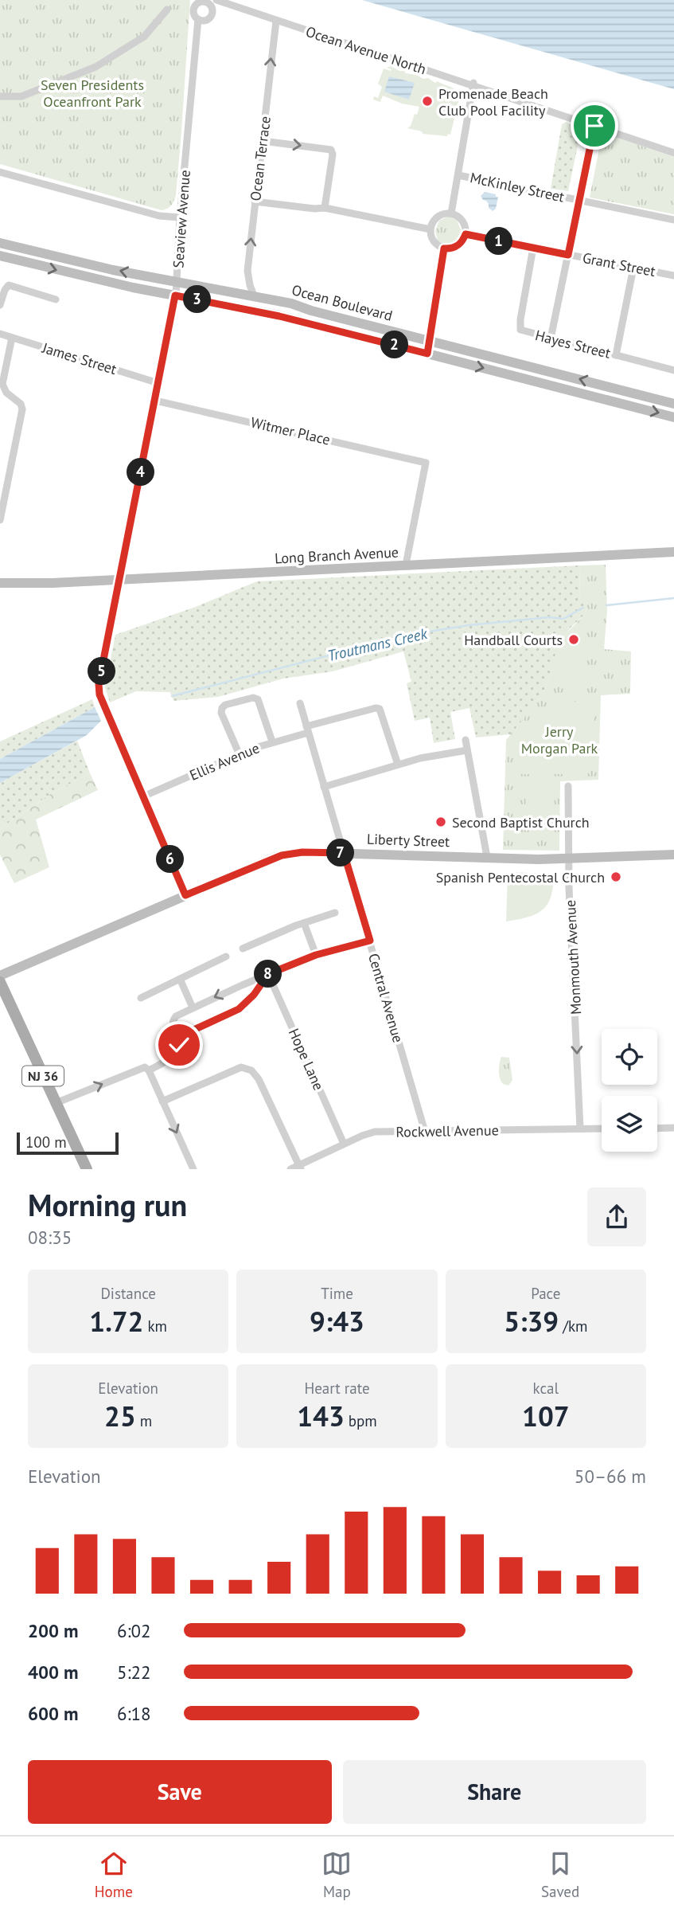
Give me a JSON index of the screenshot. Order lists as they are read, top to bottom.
{
  "streets": {
    "main road": [
      "Ocean Boulevard",
      "Long Branch Avenue",
      "Liberty Street",
      "NJ 36"
    ],
    "street": [
      "Ocean Avenue North",
      "Ocean Terrace",
      "McKinley Street",
      "Seaview Avenue",
      "Grant Street",
      "Hayes Street",
      "James Street",
      "Witmer Place",
      "Ellis Avenue",
      "Monmouth Avenue",
      "Central Avenue",
      "Hope Lane",
      "Rockwell Avenue"
    ]
  },
  "crossings": [
    ["Ocean Avenue North", "Ocean Terrace"],
    ["Ocean Terrace", "Ocean Boulevard"],
    ["Seaview Avenue", "Ocean Boulevard"],
    ["Seaview Avenue", "James Street"],
    ["Seaview Avenue", "Witmer Place"],
    ["Seaview Avenue", "Long Branch Avenue"],
    ["Seaview Avenue", "Ellis Avenue"],
    ["Seaview Avenue", "Liberty Street"],
    ["Grant Street", "Hayes Street"],
    ["Witmer Place", "Long Branch Avenue"],
    ["Ellis Avenue", "Central Avenue"],
    ["Liberty Street", "Monmouth Avenue"],
    ["Liberty Street", "Central Avenue"],
    ["Monmouth Avenue", "Rockwell Avenue"],
    ["Central Avenue", "Rockwell Avenue"],
    ["Hope Lane", "Rockwell Avenue"]
  ],
  "one_way": ["Ocean Terrace", "Monmouth Avenue"],
  "water": ["Troutmans Creek"],
  "parks": ["Seven Presidents Oceanfront Park", "Jerry Morgan Park"],
  "places": [
    "Promenade Beach Club Pool Facility",
    "Handball Courts",
    "Second Baptist Church",
    "Spanish Pentecostal Church"
  ],
  "scale_bar": "100 m",
  "page": {
    "pins": [
      "1",
      "3",
      "2",
      "4",
      "5",
      "7",
      "6",
      "8"
    ],
    "scale": "100 m",
    "heading": ["Morning run", "08:35"],
    "stats": [
      ["Distance", "1.72 km"],
      ["Time", "9:43"],
      ["Pace", "5:39 /km"],
      ["Elevation", "25 m"],
      ["Heart rate", "143 bpm"],
      ["kcal", "107"]
    ],
    "chart": ["Elevation", "50–66 m"],
    "list": [
      {
        "name": "200 m",
        "note": "6:02"
      },
      {
        "name": "400 m",
        "note": "5:22"
      },
      {
        "name": "600 m",
        "note": "6:18"
      }
    ],
    "buttons": ["Save", "Share"],
    "tabs": ["Home", "Map", "Saved"]
  }
}
